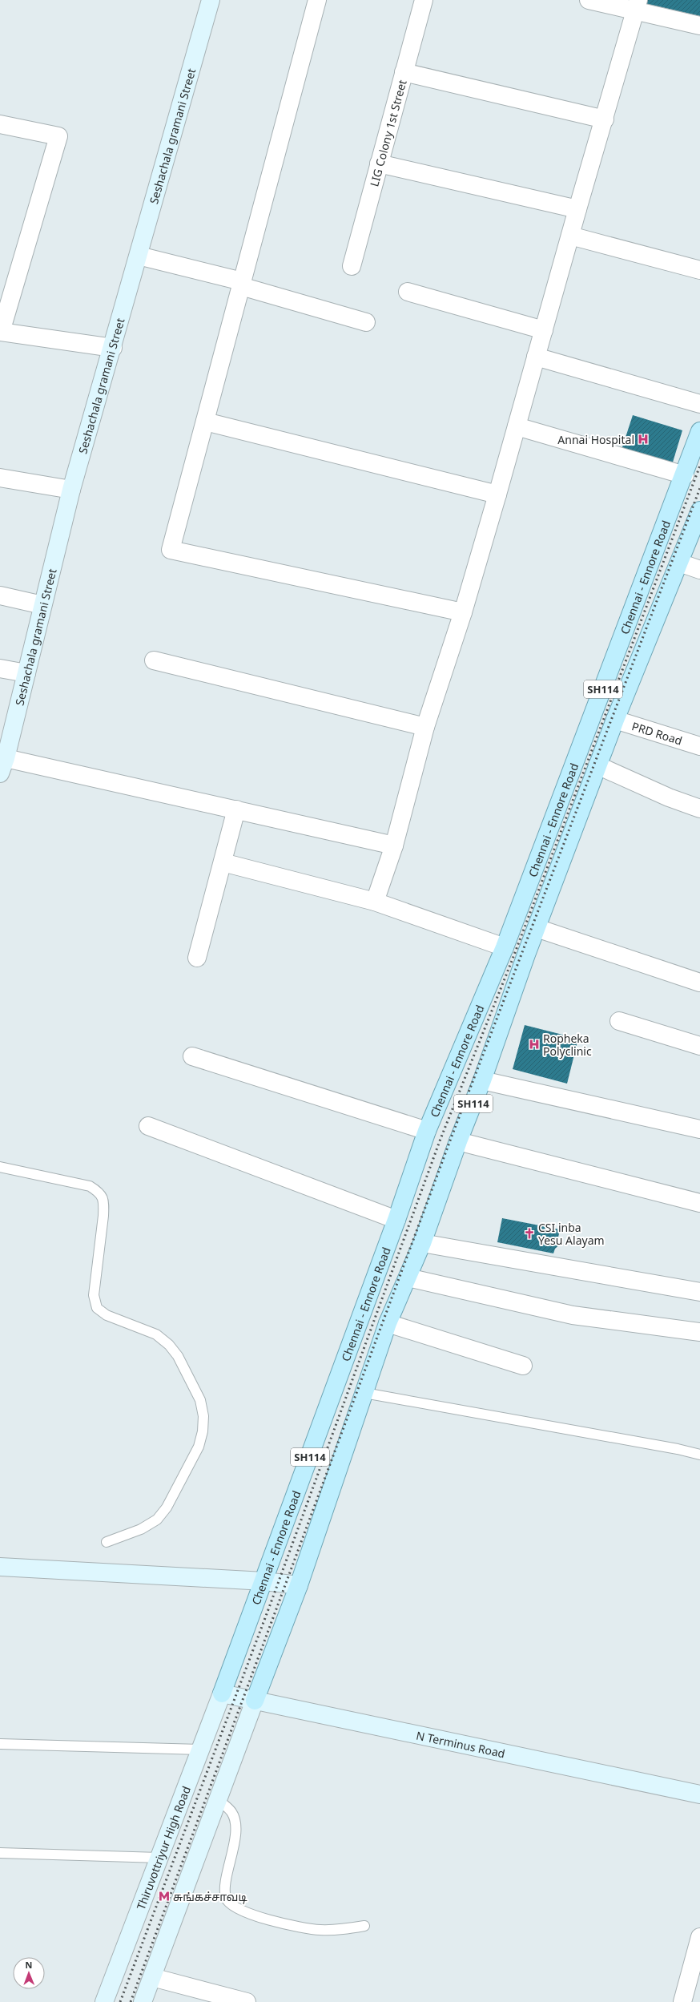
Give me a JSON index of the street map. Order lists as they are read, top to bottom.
{
  "streets": {
    "main road": [
      "Seshachala gramani Street",
      "Chennai - Ennore Road",
      "SH114",
      "N Terminus Road",
      "Thiruvottriyur High Road"
    ],
    "street": ["LIG Colony 1st Street", "PRD Road"]
  },
  "crossings": [
    ["Chennai - Ennore Road", "PRD Road"],
    ["Chennai - Ennore Road", "N Terminus Road"],
    ["Chennai - Ennore Road", "Thiruvottriyur High Road"],
    ["N Terminus Road", "Thiruvottriyur High Road"]
  ],
  "places": {
    "hospital": ["Annai Hospital", "Ropheka Polyclinic"],
    "church": ["CSI inba Yesu Alayam"],
    "metro station": ["சுங்கச்சாவடி"]
  },
  "north": "top"
}
